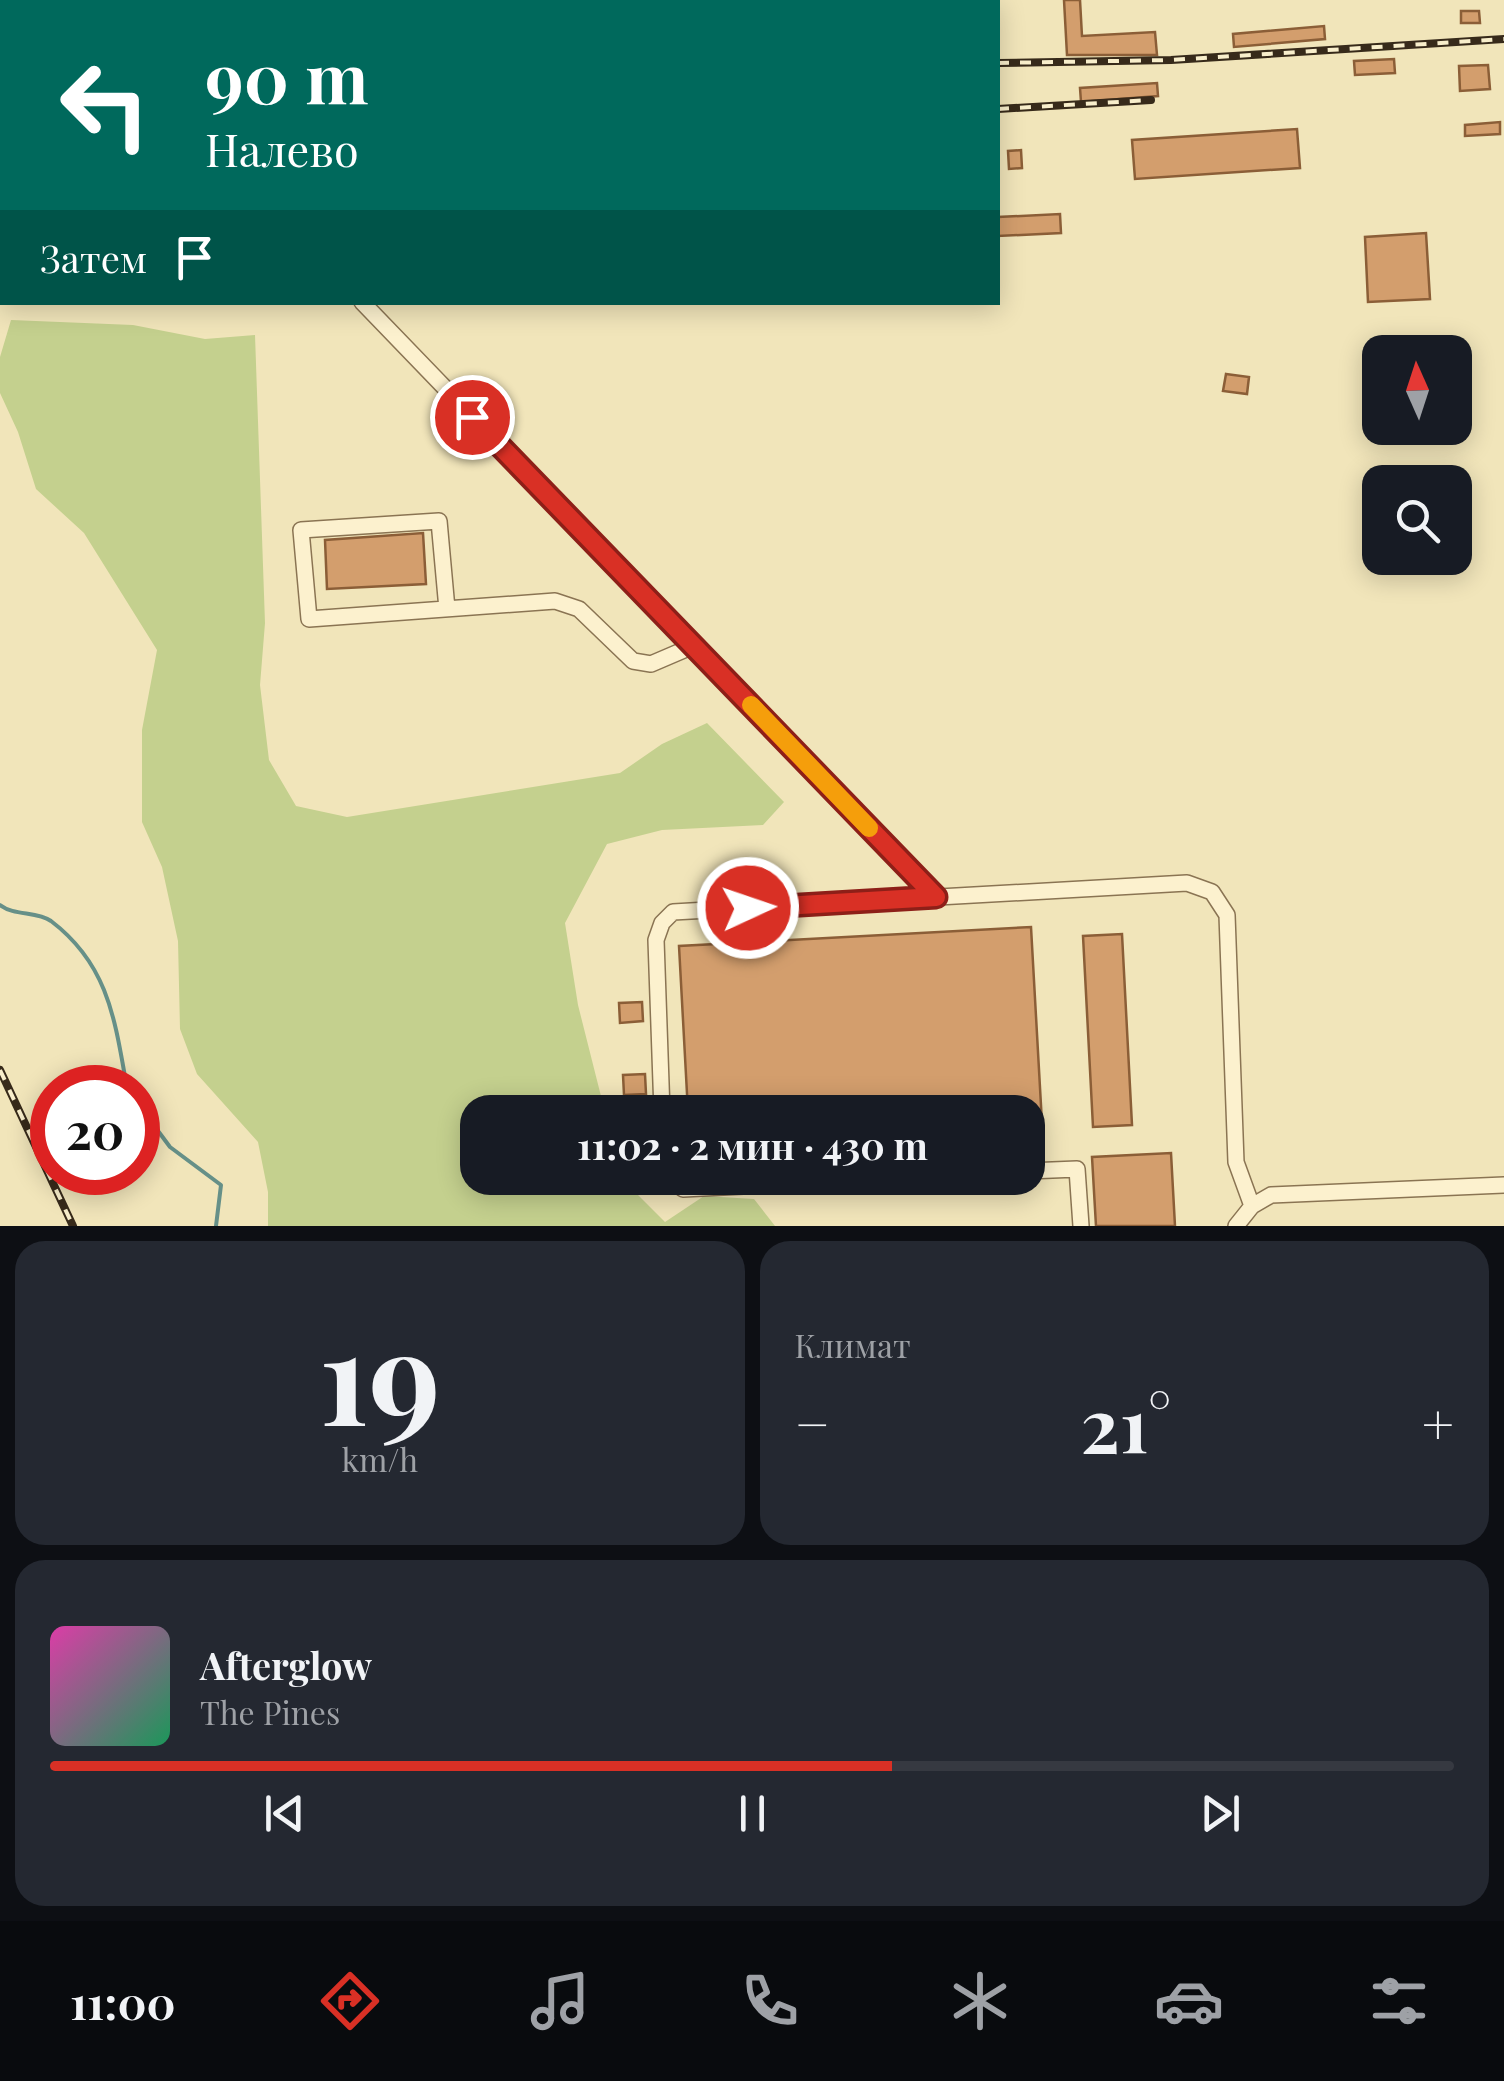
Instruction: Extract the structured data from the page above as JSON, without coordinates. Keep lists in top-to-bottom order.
{
  "north": "top",
  "page": {
    "turn": ["90 m", "Налево"],
    "then": "Затем",
    "limit": "20",
    "trip": "11:02 · 2 мин · 430 m",
    "tile": [
      ["19", "km/h"],
      "Климат"
    ],
    "heat": ["−", "21°", "+"],
    "song": ["Afterglow", "The Pines"],
    "tabs": "11:00"
  }
}
